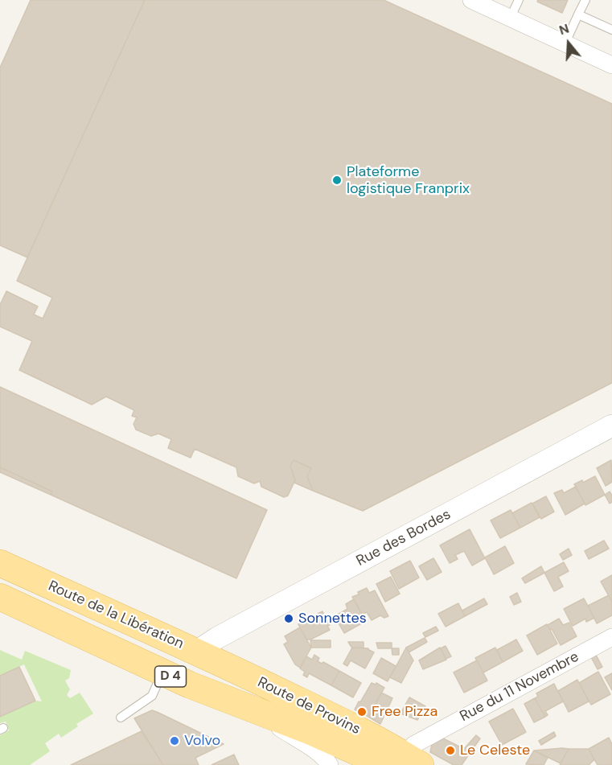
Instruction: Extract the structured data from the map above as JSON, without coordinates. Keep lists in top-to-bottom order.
{
  "streets": {
    "main road": ["Route de la Libération", "D 4", "Route de Provins"],
    "street": ["Rue des Bordes", "Rue du 11 Novembre"]
  },
  "crossings": [
    ["Rue des Bordes", "Route de la Libération"],
    ["Rue des Bordes", "Route de Provins"],
    ["Route de la Libération", "Route de Provins"],
    ["D 4", "Route de Provins"],
    ["Rue du 11 Novembre", "Route de Provins"]
  ],
  "places": [
    "Plateforme logistique Franprix",
    "Sonnettes",
    "Free Pizza",
    "Volvo",
    "Le Celeste"
  ],
  "north": "top"
}
